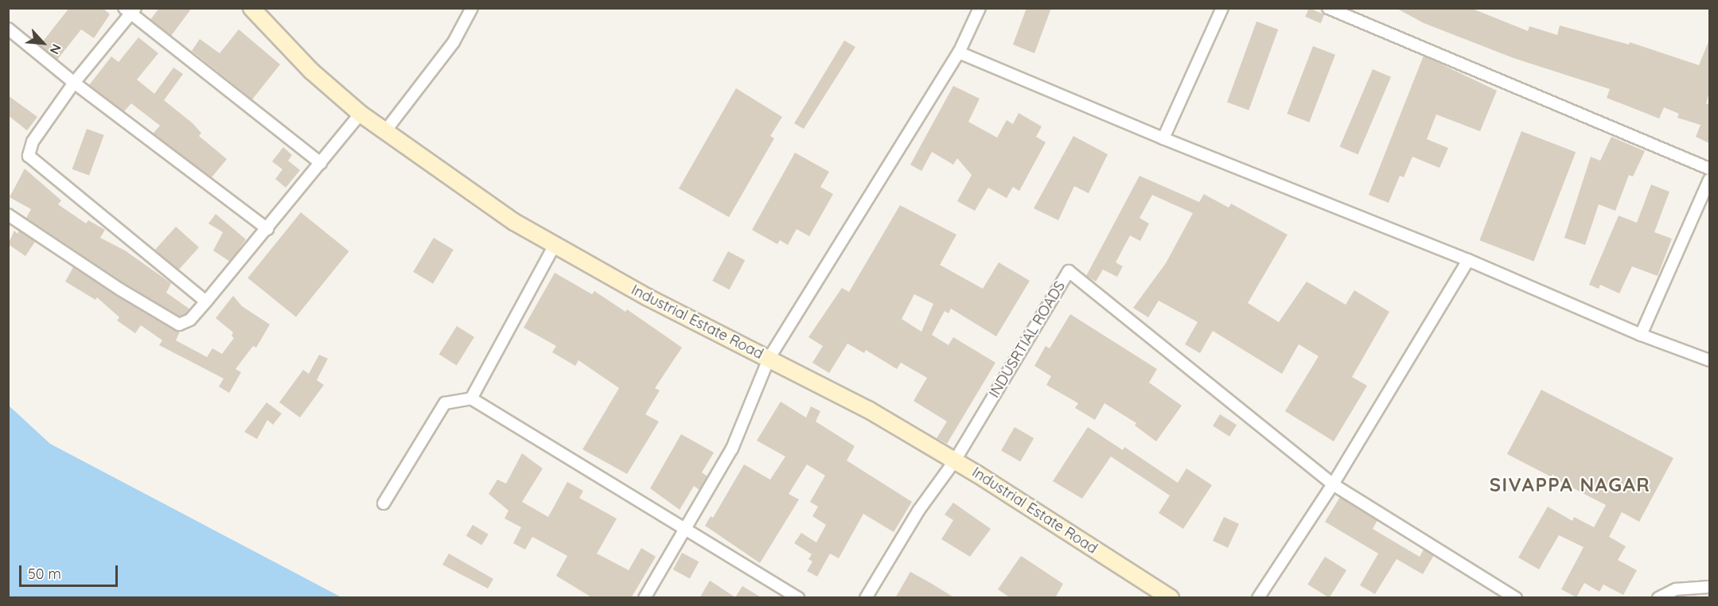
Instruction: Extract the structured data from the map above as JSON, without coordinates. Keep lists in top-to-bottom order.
{
  "streets": {
    "main road": ["Industrial Estate Road"],
    "street": ["INDUSRTIAL ROADS"]
  },
  "crossings": [
    ["Industrial Estate Road", "INDUSRTIAL ROADS"]
  ],
  "districts": ["SIVAPPA NAGAR"],
  "scale_bar": "50 m",
  "north": "bottom right"
}
